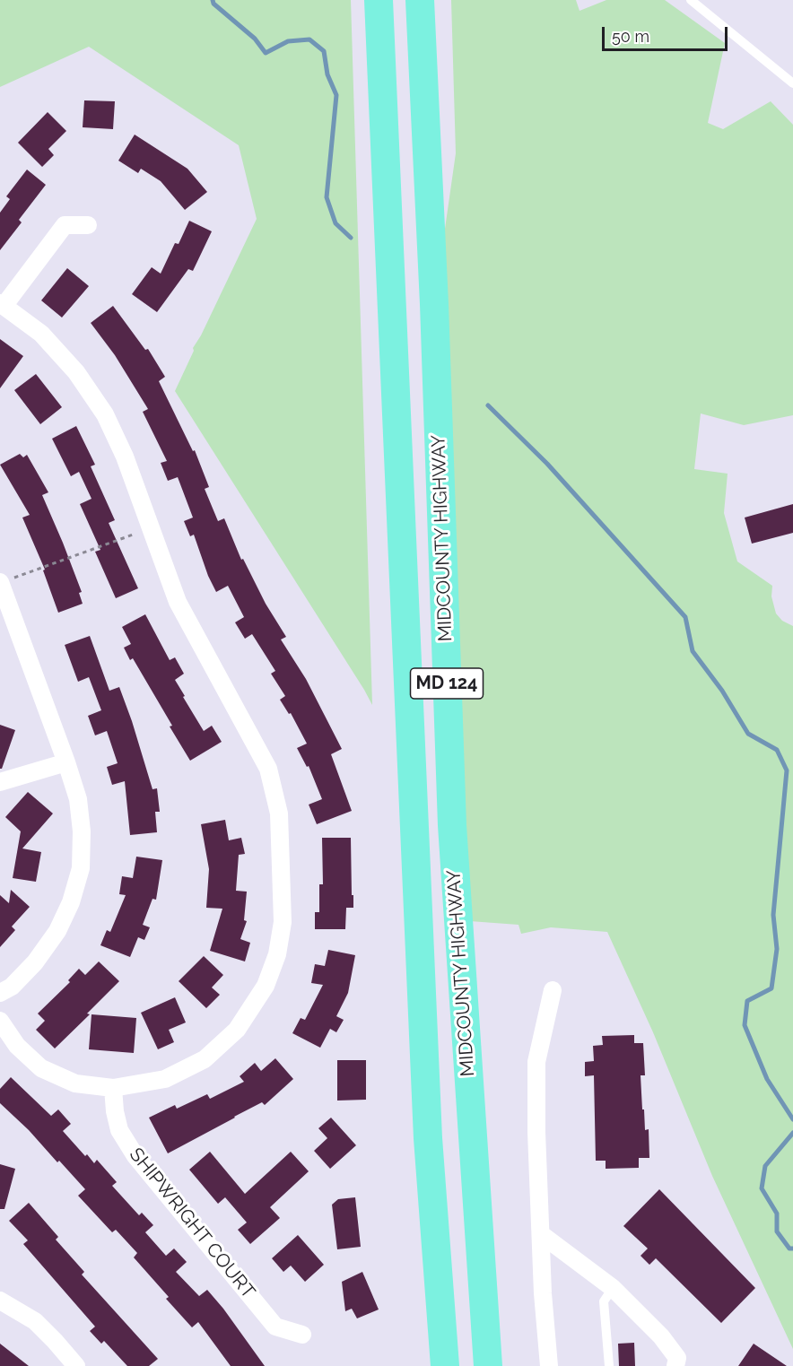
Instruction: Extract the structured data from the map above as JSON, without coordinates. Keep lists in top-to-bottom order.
{
  "streets": {
    "main road": ["MIDCOUNTY HIGHWAY", "MD 124"],
    "street": ["SHIPWRIGHT COURT"]
  },
  "scale_bar": "50 m"
}
